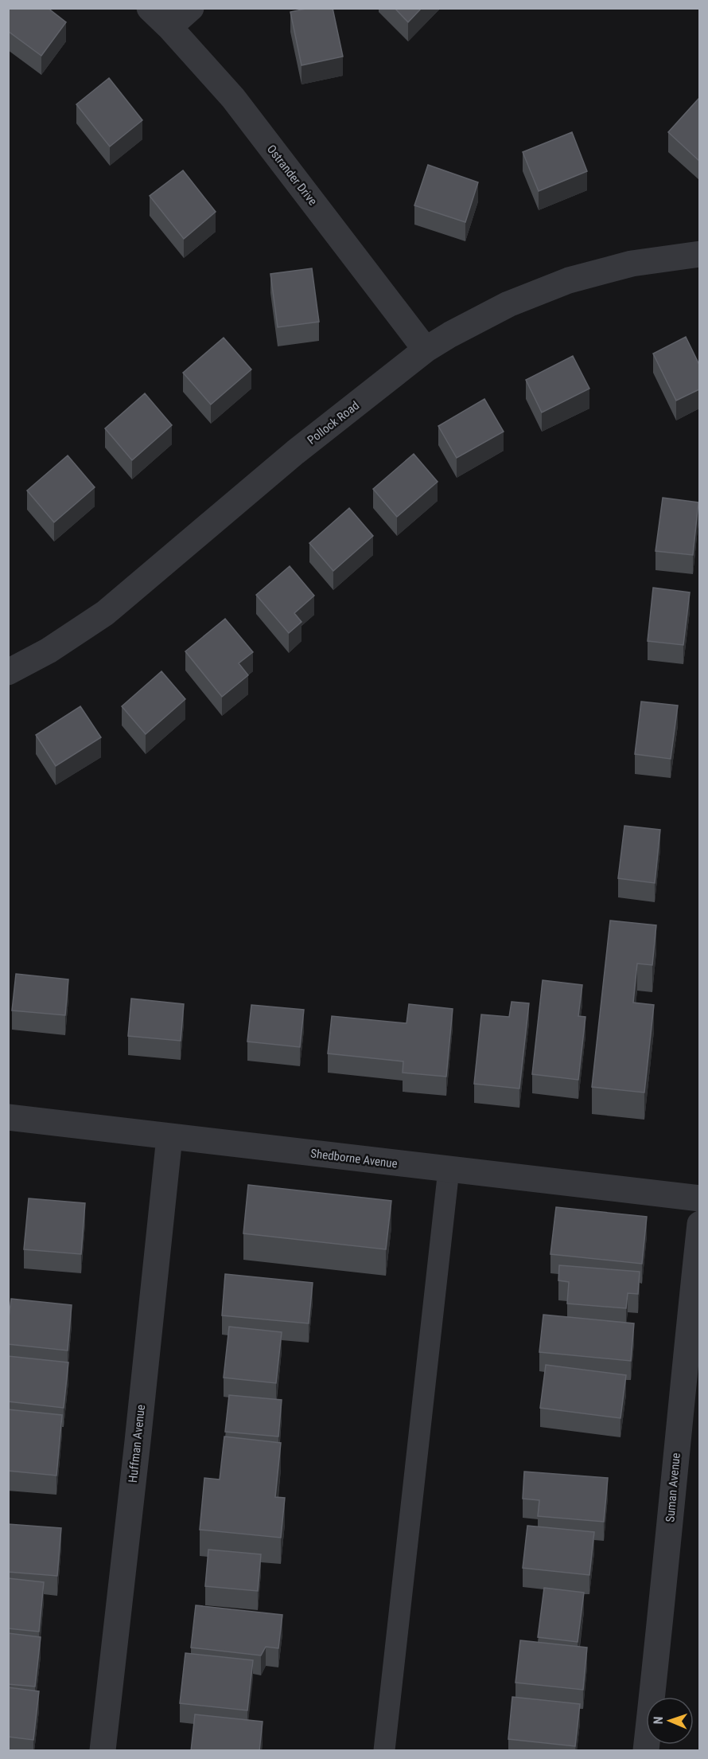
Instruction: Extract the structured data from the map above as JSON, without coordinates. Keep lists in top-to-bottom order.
{
  "streets": {
    "street": [
      "Ostrander Drive",
      "Pollock Road",
      "Shedborne Avenue",
      "Huffman Avenue",
      "Suman Avenue"
    ]
  },
  "crossings": [
    ["Ostrander Drive", "Pollock Road"],
    ["Shedborne Avenue", "Huffman Avenue"]
  ],
  "north": "left"
}
